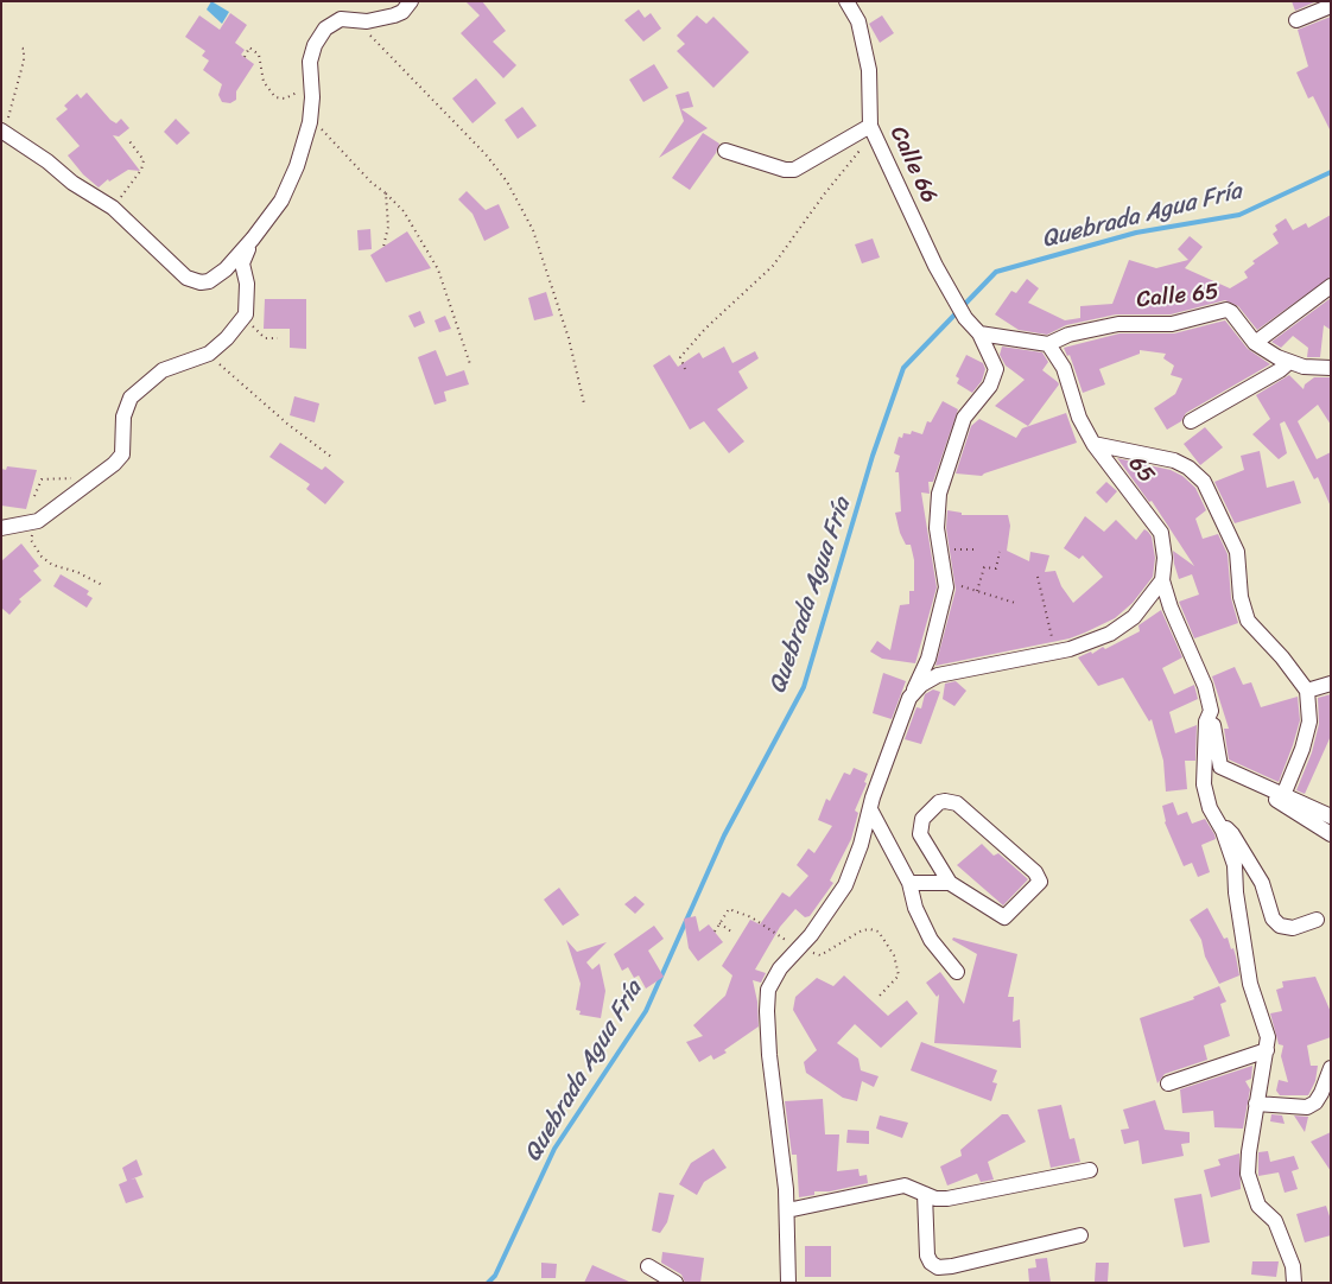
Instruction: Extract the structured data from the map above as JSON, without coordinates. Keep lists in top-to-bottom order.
{
  "streets": {
    "street": ["Calle 66", "Calle 65", "65"]
  },
  "crossings": [
    ["Calle 65", "65"]
  ],
  "water": ["Quebrada Agua Fría"]
}
